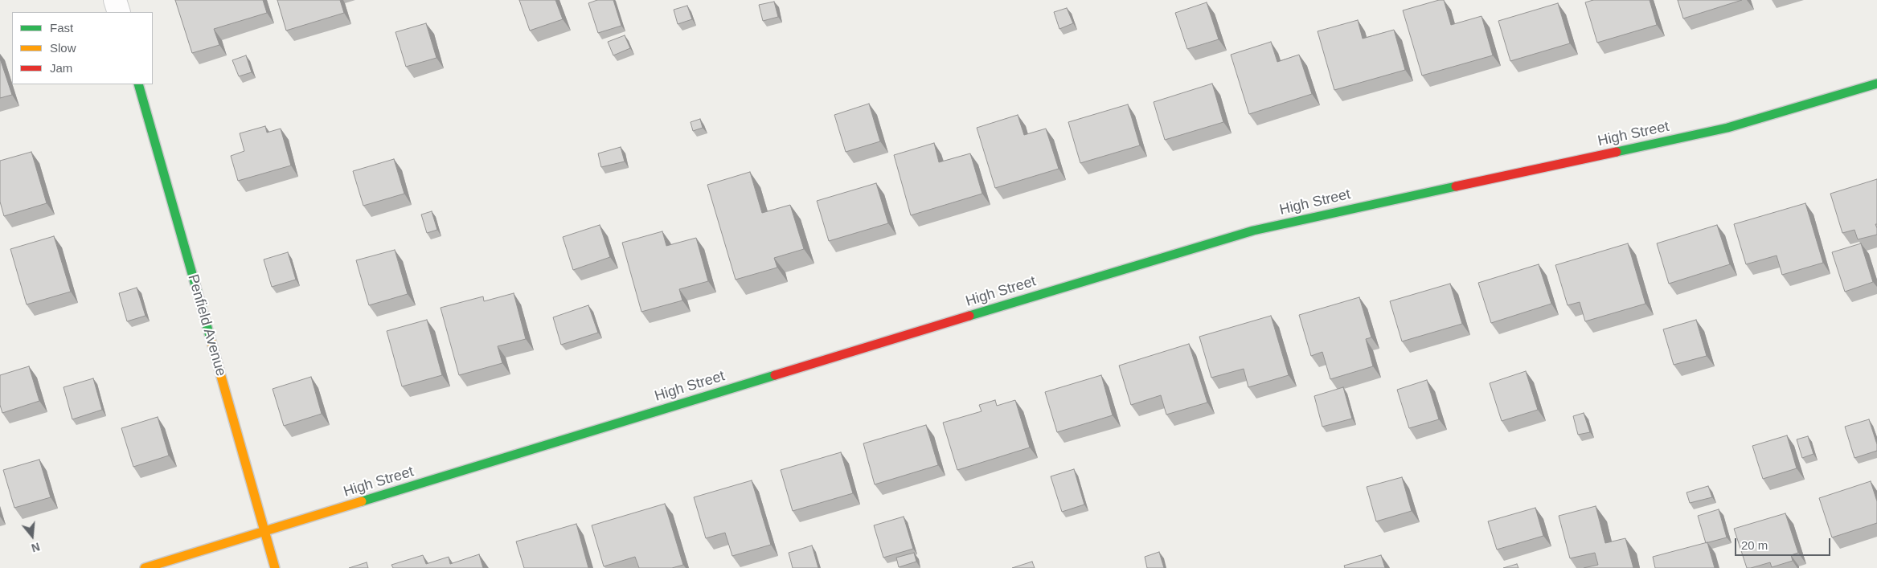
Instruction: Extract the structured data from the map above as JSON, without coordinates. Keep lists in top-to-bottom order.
{
  "streets": {
    "street": ["High Street", "Penfield Avenue"]
  },
  "crossings": [
    ["High Street", "Penfield Avenue"]
  ],
  "legend": ["Fast", "Slow", "Jam"],
  "scale_bar": "20 m",
  "north": "bottom"
}
